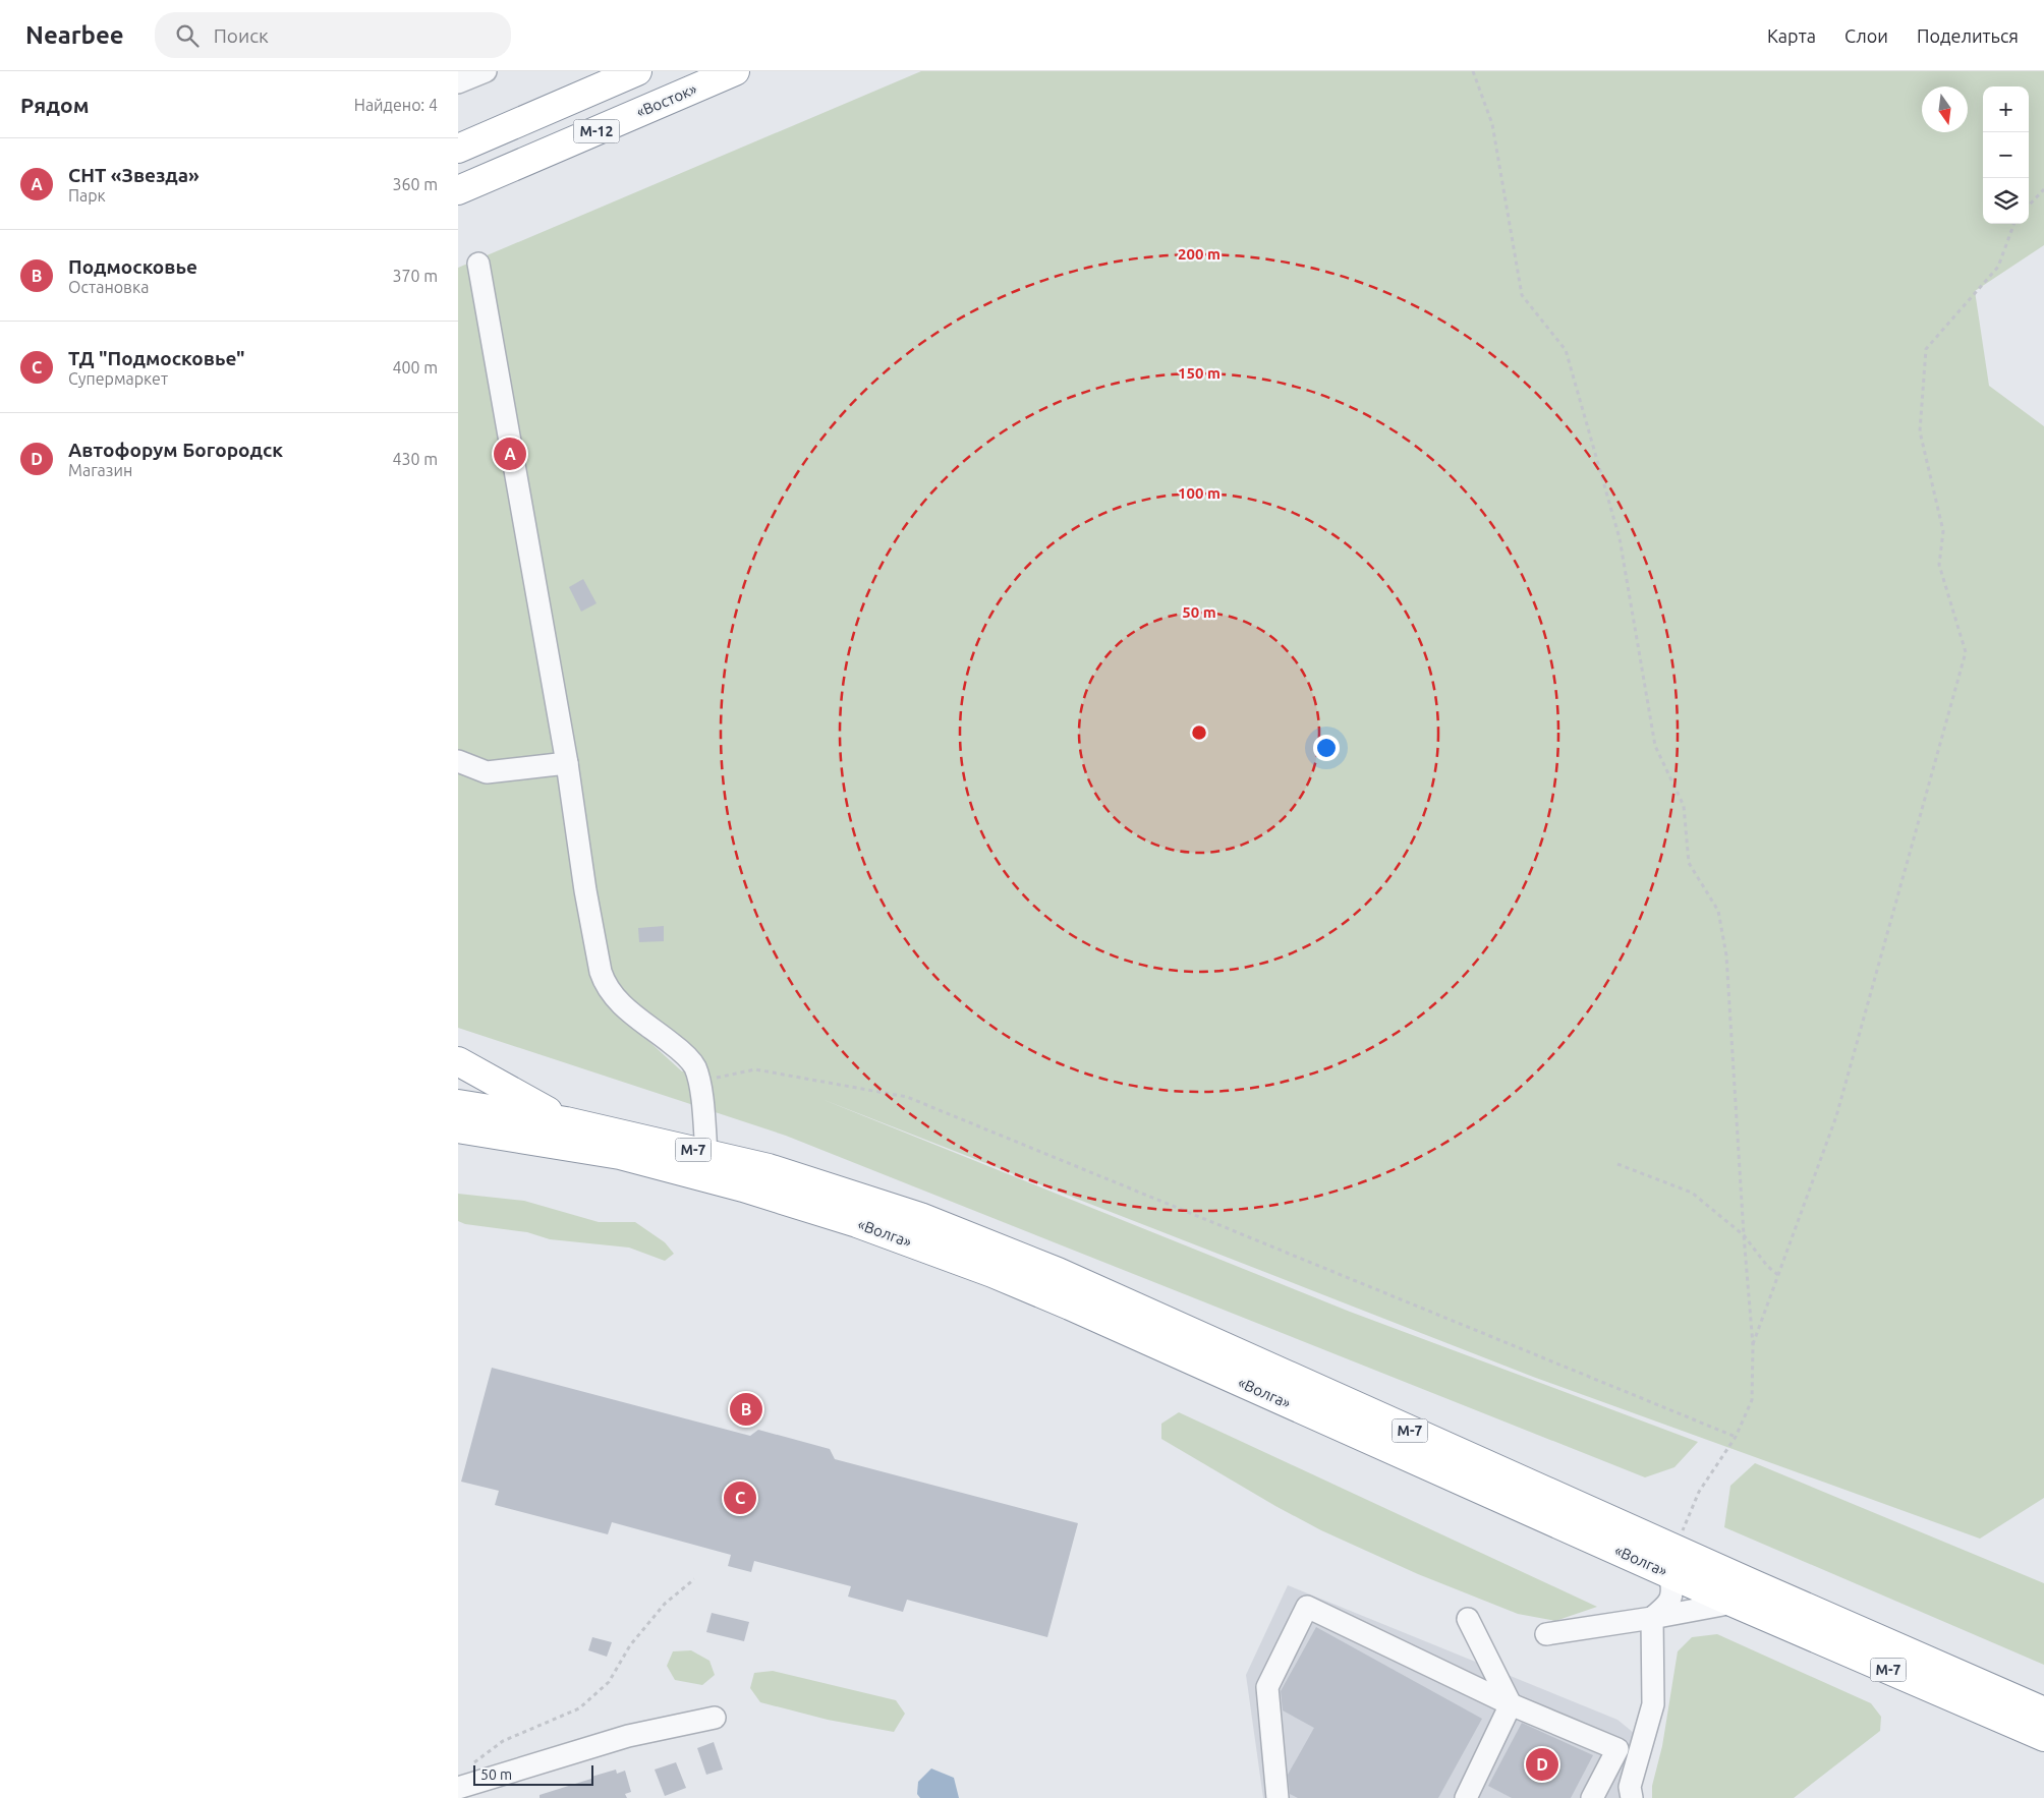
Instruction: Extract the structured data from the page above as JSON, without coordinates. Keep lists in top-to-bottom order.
{
  "streets": {
    "highway": [
      "«Восток»",
      "М-12",
      "М-7",
      "«Волга»"
    ]
  },
  "crossings": [
    ["М-7", "«Волга»"]
  ],
  "scale_bar": "50 m",
  "north": "bottom",
  "page": {
    "header": "Nearbee",
    "search": "Поиск",
    "nav": ["Карта", "Слои", "Поделиться"],
    "heading": ["Рядом", "Найдено: 4"],
    "map_buttons": ["+", "−"],
    "list": [
      {
        "mark": "A",
        "name": "СНТ «Звезда»",
        "note": "Парк",
        "value": "360 m"
      },
      {
        "mark": "B",
        "name": "Подмосковье",
        "note": "Остановка",
        "value": "370 m"
      },
      {
        "mark": "C",
        "name": "ТД \"Подмосковье\"",
        "note": "Супермаркет",
        "value": "400 m"
      },
      {
        "mark": "D",
        "name": "Автофорум Богородск",
        "note": "Магазин",
        "value": "430 m"
      }
    ],
    "pins": [
      "A",
      "B",
      "C",
      "D"
    ],
    "scale": "50 m"
  },
  "rings": [
    "200 m",
    "150 m",
    "100 m",
    "50 m"
  ]
}
